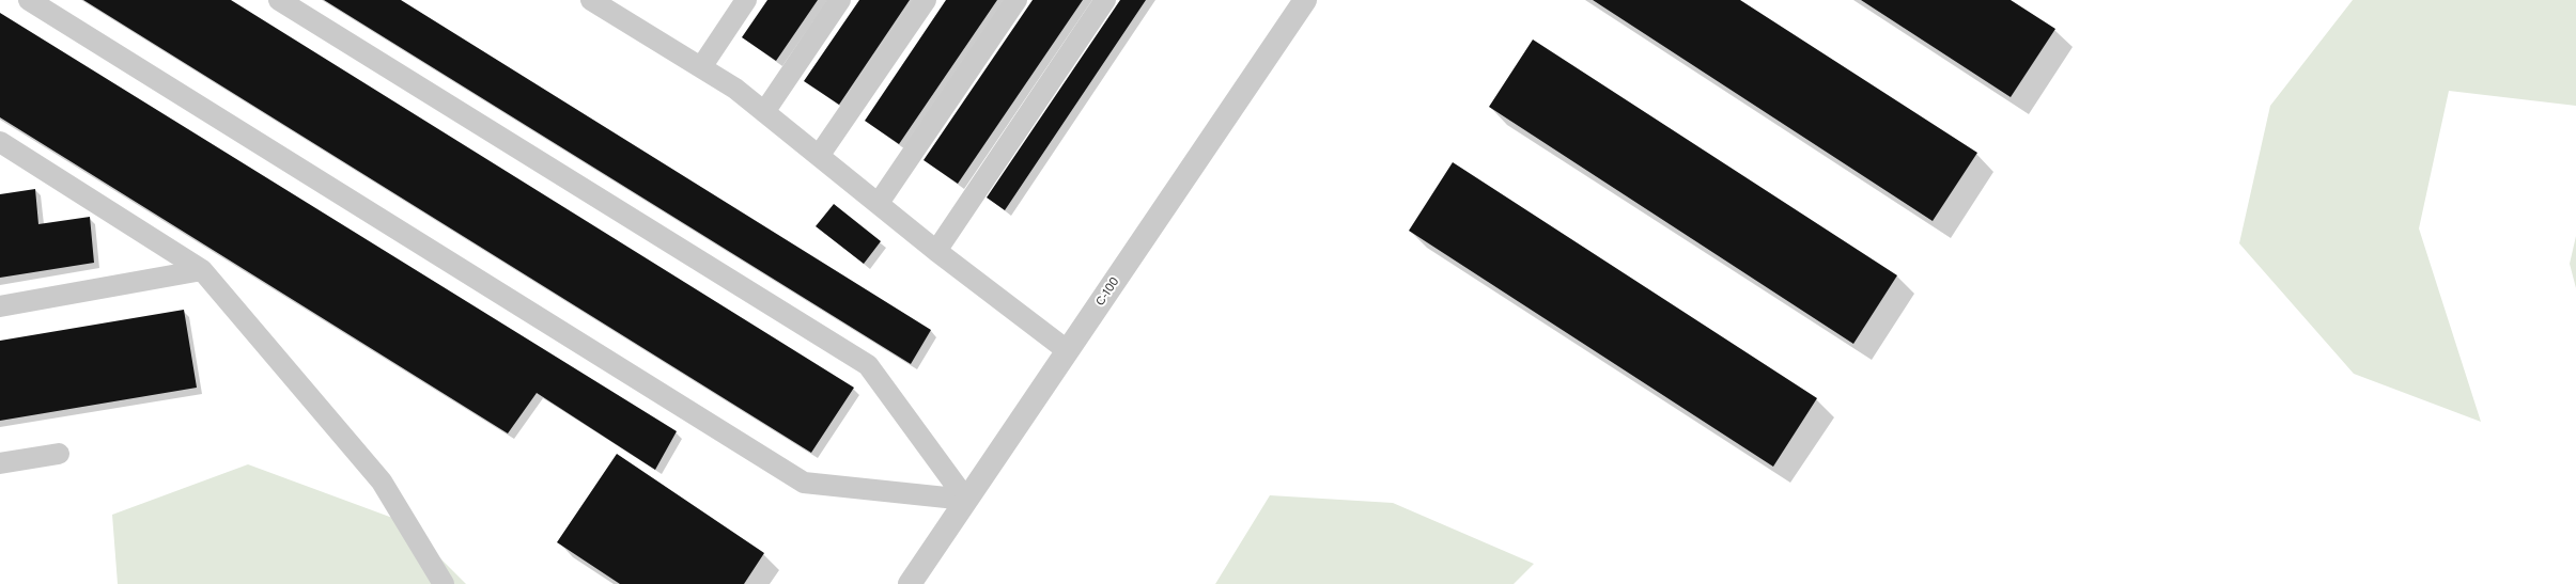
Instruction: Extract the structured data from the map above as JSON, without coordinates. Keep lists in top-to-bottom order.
{
  "streets": {
    "street": ["С-100"]
  }
}
